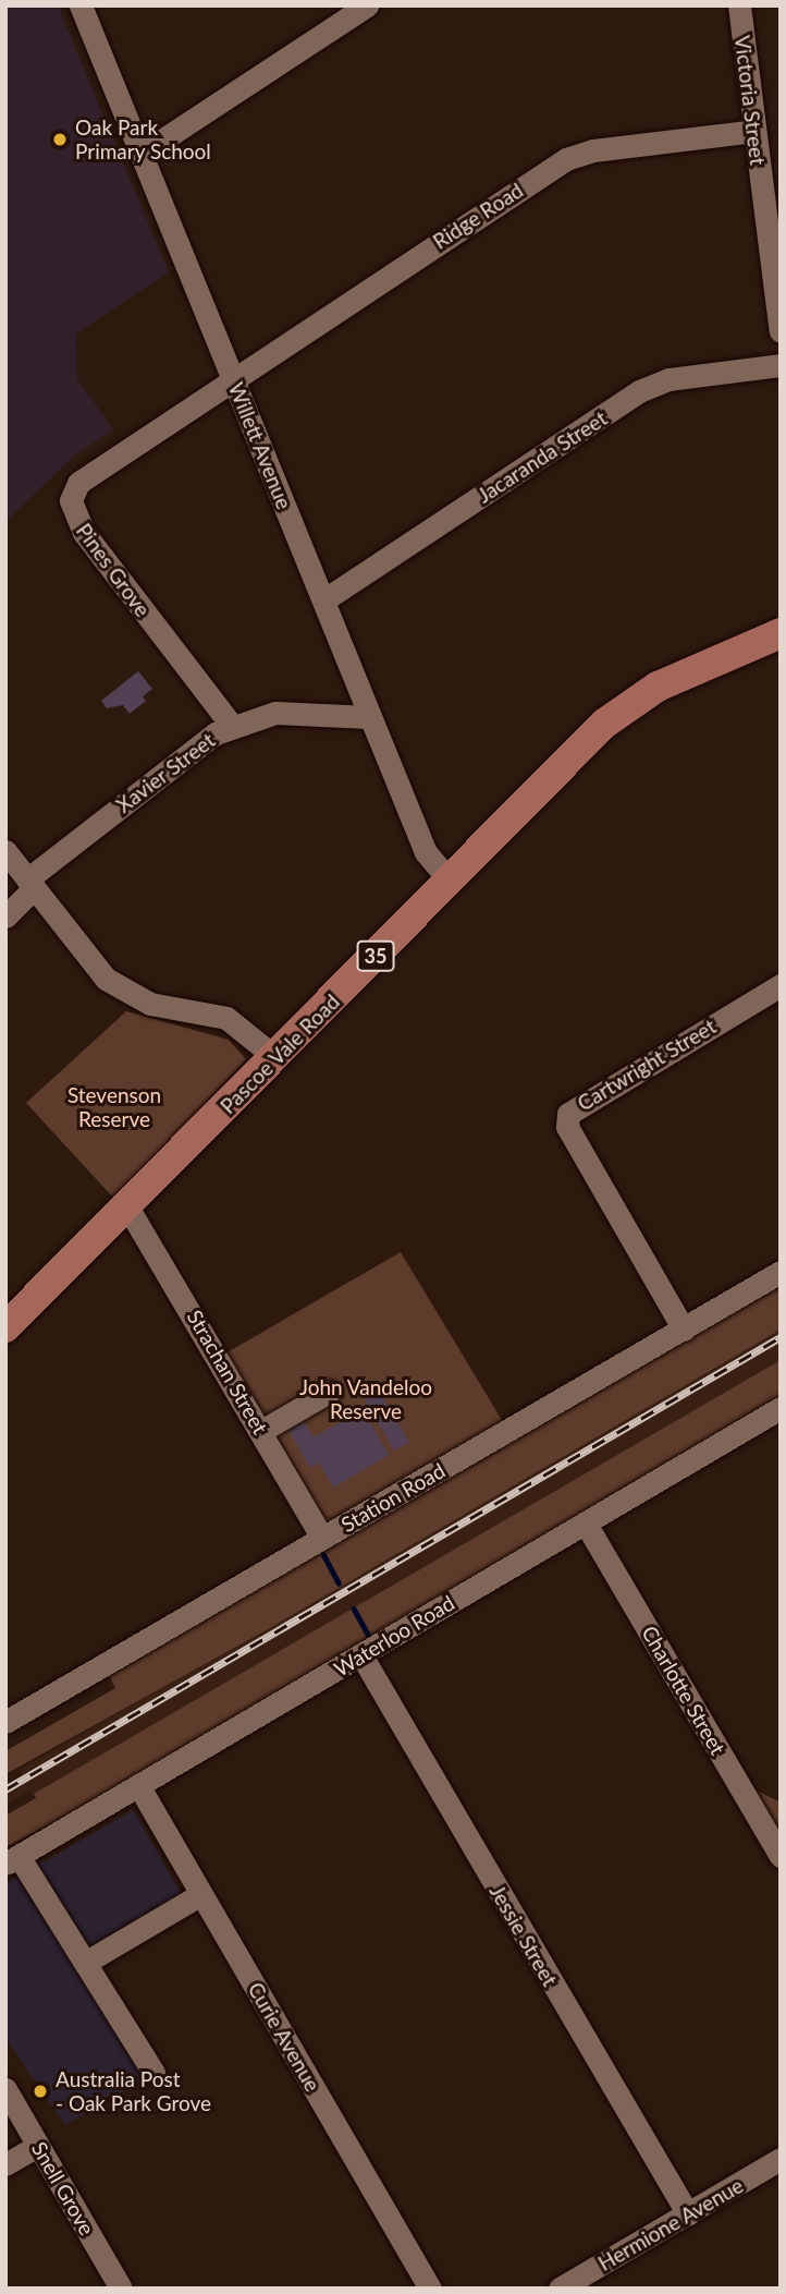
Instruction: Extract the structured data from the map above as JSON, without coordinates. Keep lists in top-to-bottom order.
{
  "streets": {
    "main road": ["35", "Pascoe Vale Road"],
    "street": [
      "Victoria Street",
      "Ridge Road",
      "Willett Avenue",
      "Jacaranda Street",
      "Pines Grove",
      "Xavier Street",
      "Cartwright Street",
      "Strachan Street",
      "Station Road",
      "Waterloo Road",
      "Charlotte Street",
      "Jessie Street",
      "Curie Avenue",
      "Snell Grove",
      "Hermione Avenue"
    ]
  },
  "crossings": [
    ["Victoria Street", "Ridge Road"],
    ["Ridge Road", "Willett Avenue"],
    ["Ridge Road", "Pines Grove"],
    ["Willett Avenue", "Jacaranda Street"],
    ["Willett Avenue", "Pines Grove"],
    ["Willett Avenue", "Xavier Street"],
    ["Willett Avenue", "Pascoe Vale Road"],
    ["Pines Grove", "Xavier Street"],
    ["Pascoe Vale Road", "Strachan Street"],
    ["Cartwright Street", "Station Road"],
    ["Strachan Street", "Station Road"],
    ["Waterloo Road", "Charlotte Street"],
    ["Waterloo Road", "Jessie Street"],
    ["Waterloo Road", "Curie Avenue"],
    ["Jessie Street", "Hermione Avenue"]
  ],
  "parks": ["Stevenson Reserve", "John Vandeloo Reserve"],
  "places": ["Oak Park Primary School", "Australia Post - Oak Park Grove"]
}
